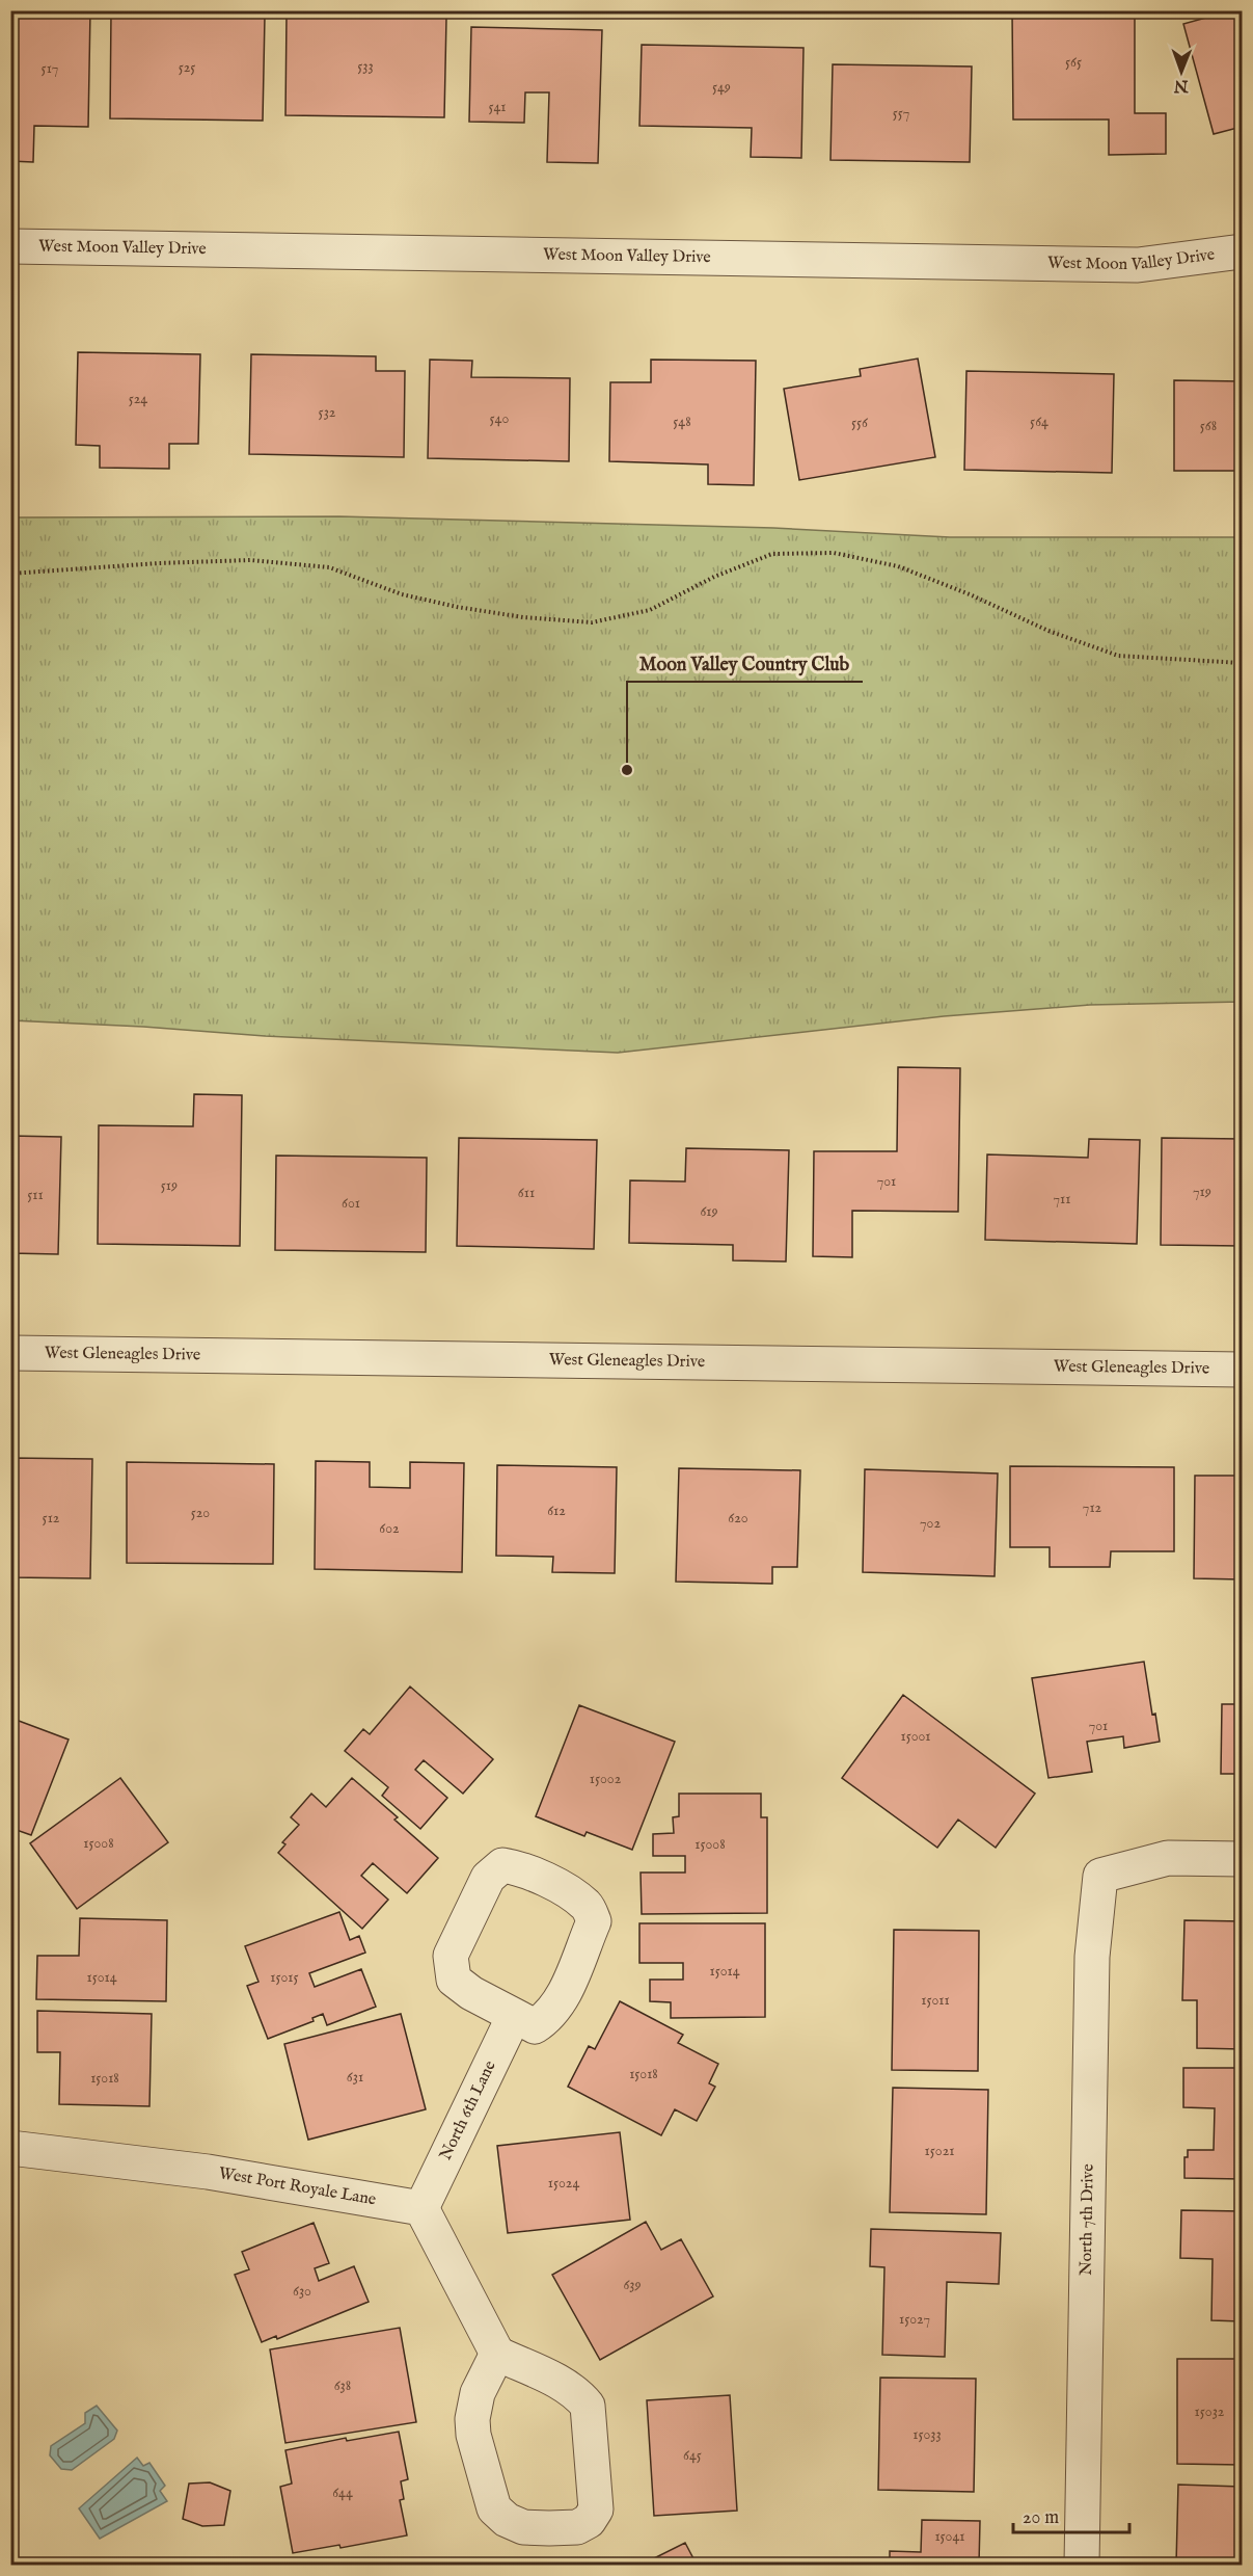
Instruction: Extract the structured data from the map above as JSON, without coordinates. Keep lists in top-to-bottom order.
{
  "streets": {
    "street": [
      "West Moon Valley Drive",
      "West Gleneagles Drive",
      "North 6th Lane",
      "West Port Royale Lane",
      "North 7th Drive"
    ]
  },
  "crossings": [
    ["North 6th Lane", "West Port Royale Lane"]
  ],
  "places": ["Moon Valley Country Club"],
  "house_numbers": [
    "565",
    "533",
    "525",
    "517",
    "549",
    "541",
    "557",
    "524",
    "532",
    "540",
    "548",
    "564",
    "556",
    "568",
    "701",
    "519",
    "719",
    "611",
    "511",
    "711",
    "601",
    "619",
    "712",
    "612",
    "520",
    "512",
    "620",
    "702",
    "602",
    "701",
    "15001",
    "15002",
    "15008",
    "15008",
    "15014",
    "15014",
    "15015",
    "15011",
    "15018",
    "631",
    "15018",
    "15021",
    "15024",
    "639",
    "630",
    "15027",
    "638",
    "15032",
    "15033",
    "645",
    "644",
    "15041"
  ],
  "scale_bar": "20 m",
  "north": "bottom"
}
